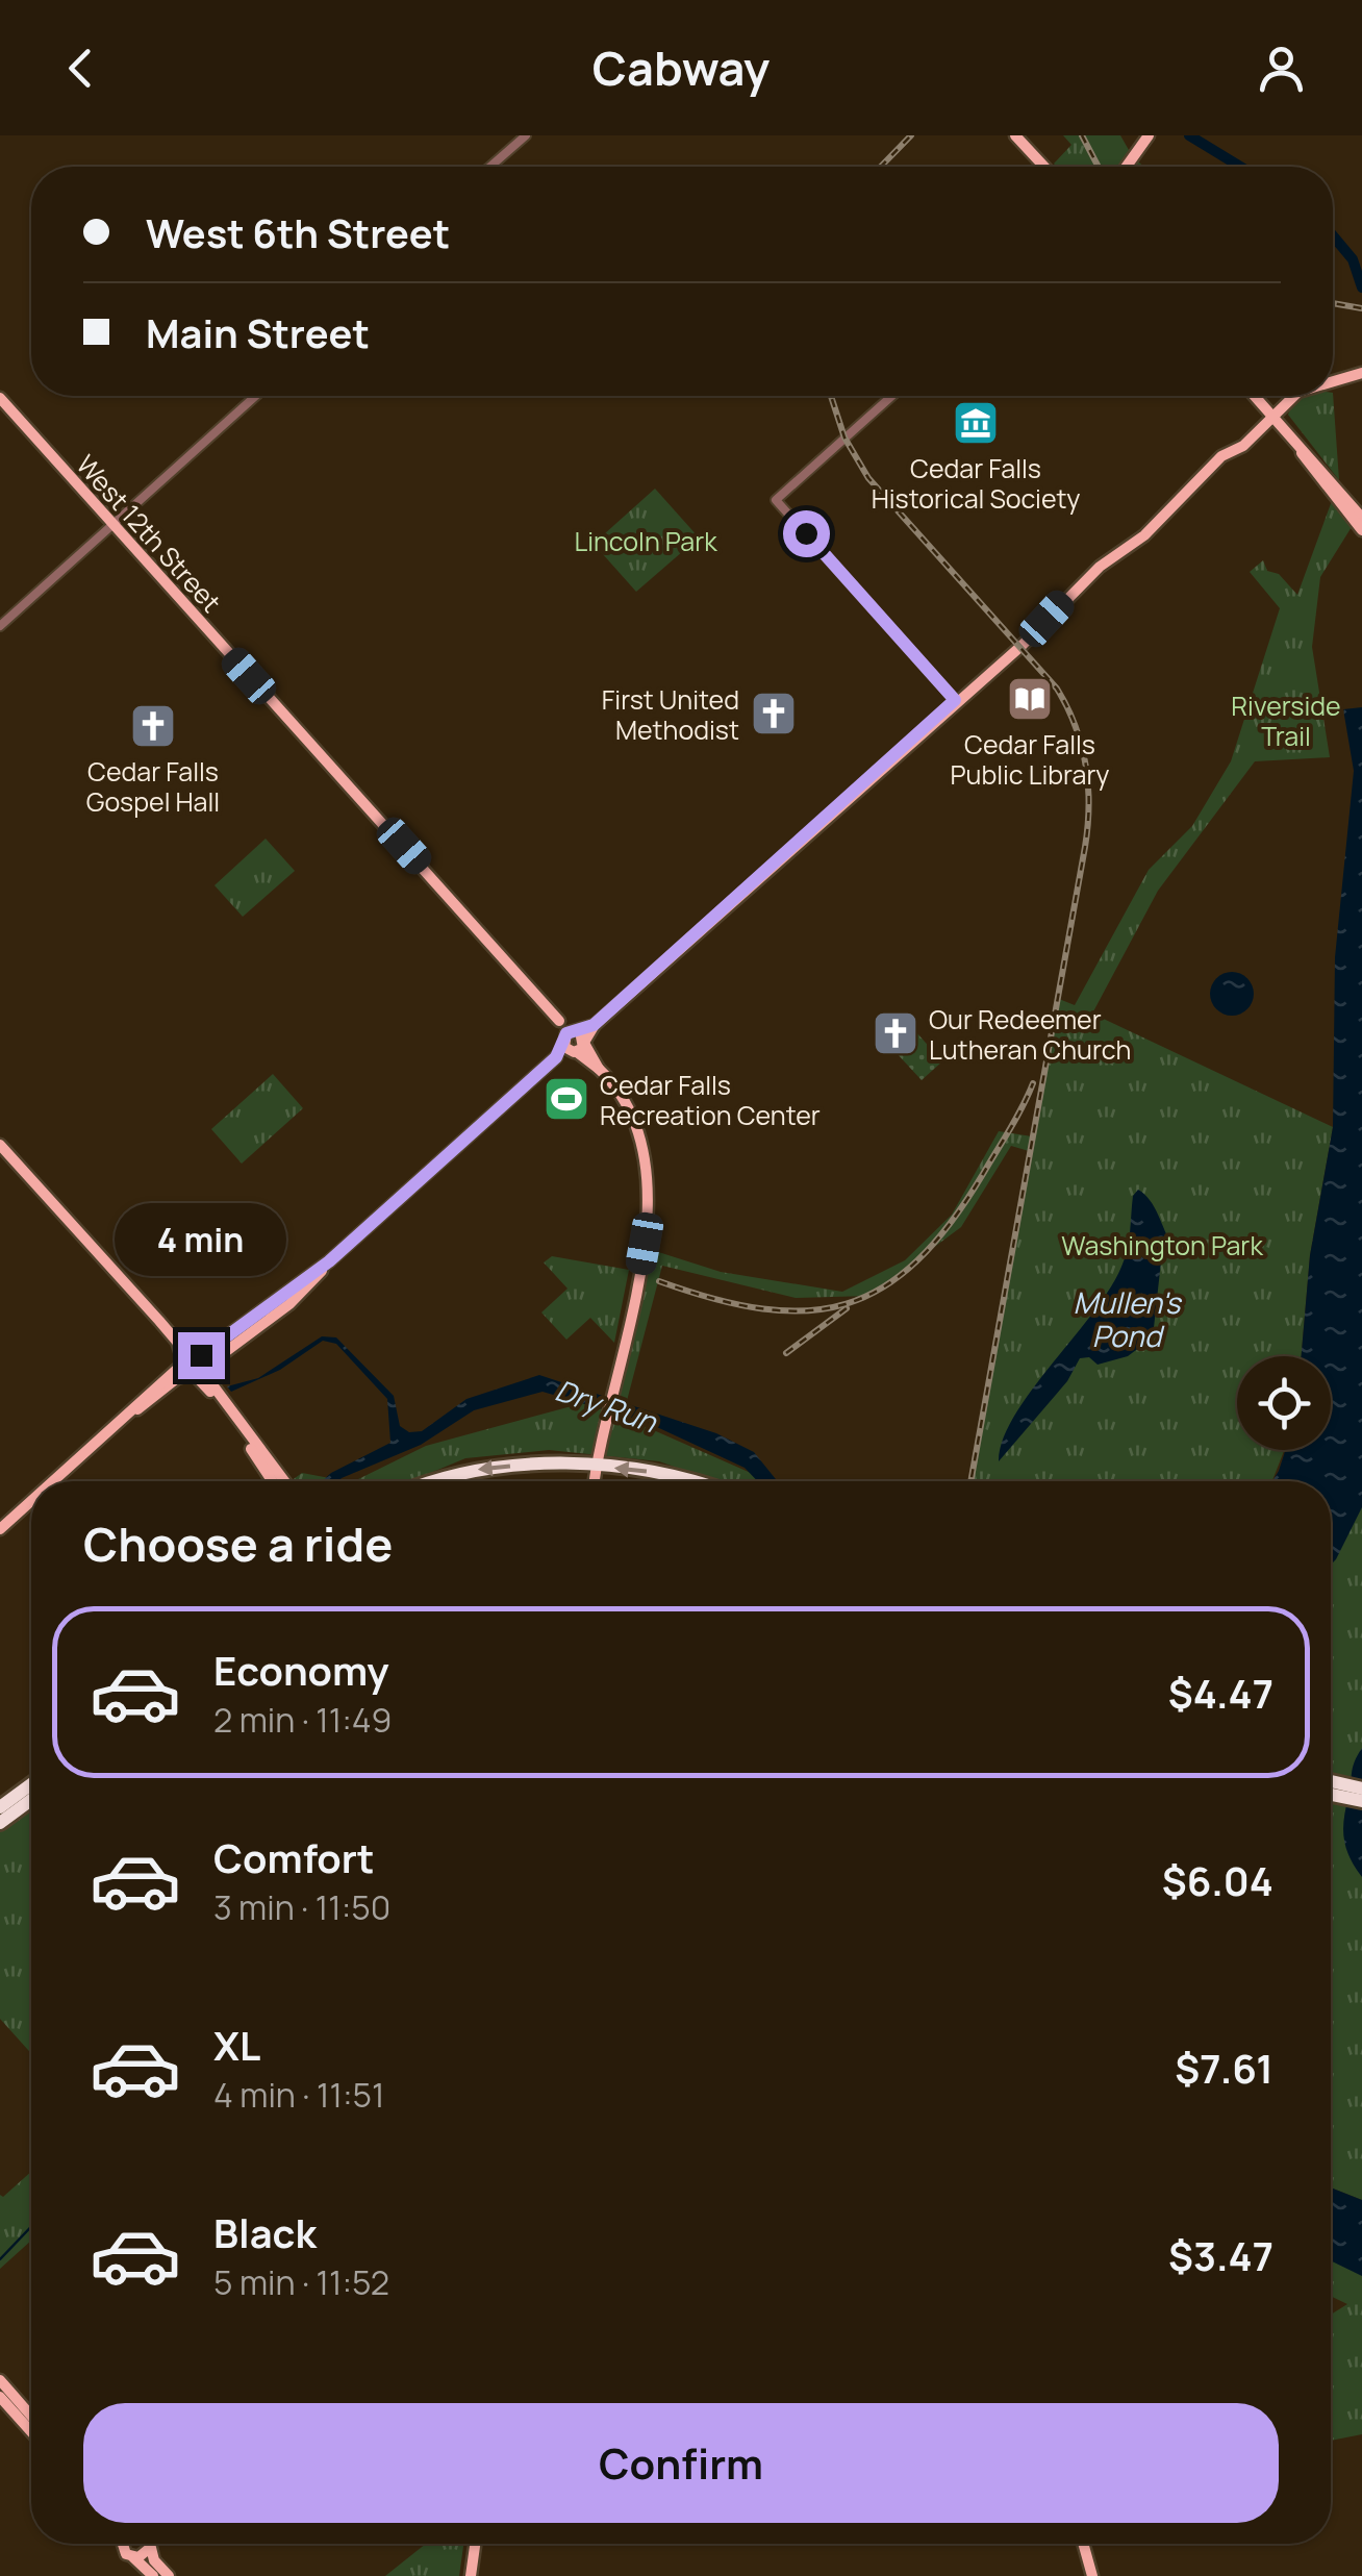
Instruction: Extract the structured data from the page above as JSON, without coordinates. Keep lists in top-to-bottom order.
{
  "streets": {
    "main road": ["West 12th Street"]
  },
  "water": ["Mullen's Pond", "Dry Run"],
  "parks": ["Lincoln Park", "Riverside Trail", "Washington Park"],
  "places": {
    "museum": ["Cedar Falls Historical Society"],
    "library": ["Cedar Falls Public Library"],
    "church": ["First United Methodist", "Cedar Falls Gospel Hall", "Our Redeemer Lutheran Church"],
    "sports": ["Cedar Falls Recreation Center"]
  },
  "page": {
    "header": "Cabway",
    "banner": ["West 6th Street", "Main Street"],
    "bubble": "4 min",
    "heading": "Choose a ride",
    "list": [
      {
        "name": "Economy",
        "note": "2 min · 11:49",
        "value": "$4.47"
      },
      {
        "name": "Comfort",
        "note": "3 min · 11:50",
        "value": "$6.04"
      },
      {
        "name": "XL",
        "note": "4 min · 11:51",
        "value": "$7.61"
      },
      {
        "name": "Black",
        "note": "5 min · 11:52",
        "value": "$3.47"
      }
    ],
    "buttons": "Confirm"
  }
}
